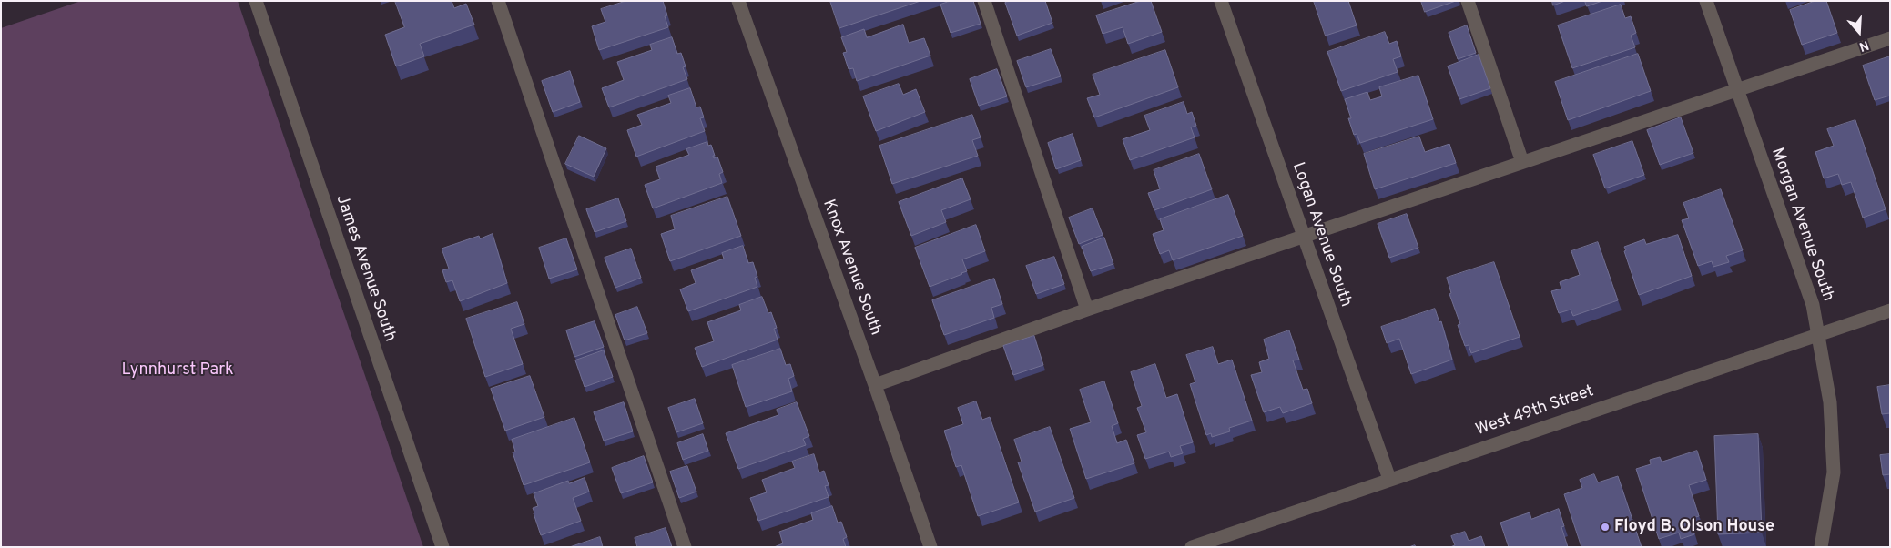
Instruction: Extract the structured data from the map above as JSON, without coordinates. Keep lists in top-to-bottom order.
{
  "streets": {
    "street": [
      "Morgan Avenue South",
      "Logan Avenue South",
      "Knox Avenue South",
      "James Avenue South",
      "West 49th Street"
    ]
  },
  "crossings": [
    ["Morgan Avenue South", "West 49th Street"],
    ["Logan Avenue South", "West 49th Street"]
  ],
  "parks": ["Lynnhurst Park"],
  "places": ["Floyd B. Olson House"],
  "north": "bottom"
}
